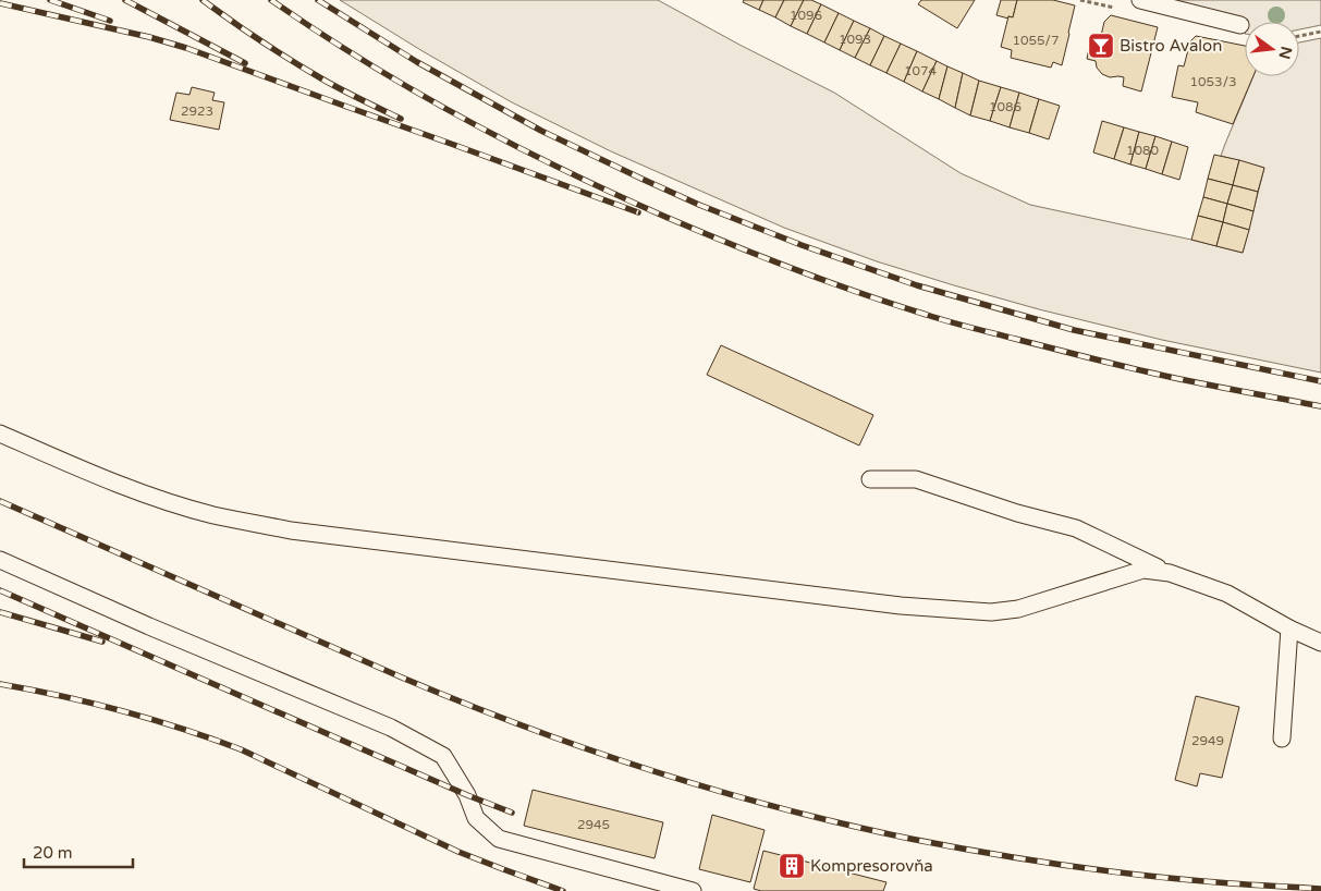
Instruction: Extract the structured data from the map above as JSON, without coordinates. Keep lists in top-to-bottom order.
{
  "places": {
    "bar": ["Bistro Avalon"],
    "building": ["Kompresorovňa"]
  },
  "house_numbers": [
    "1096",
    "1093",
    "1055/7",
    "1074",
    "1053/3",
    "1086",
    "2923",
    "1080",
    "2949",
    "2945"
  ],
  "scale_bar": "20 m",
  "north": "right"
}
